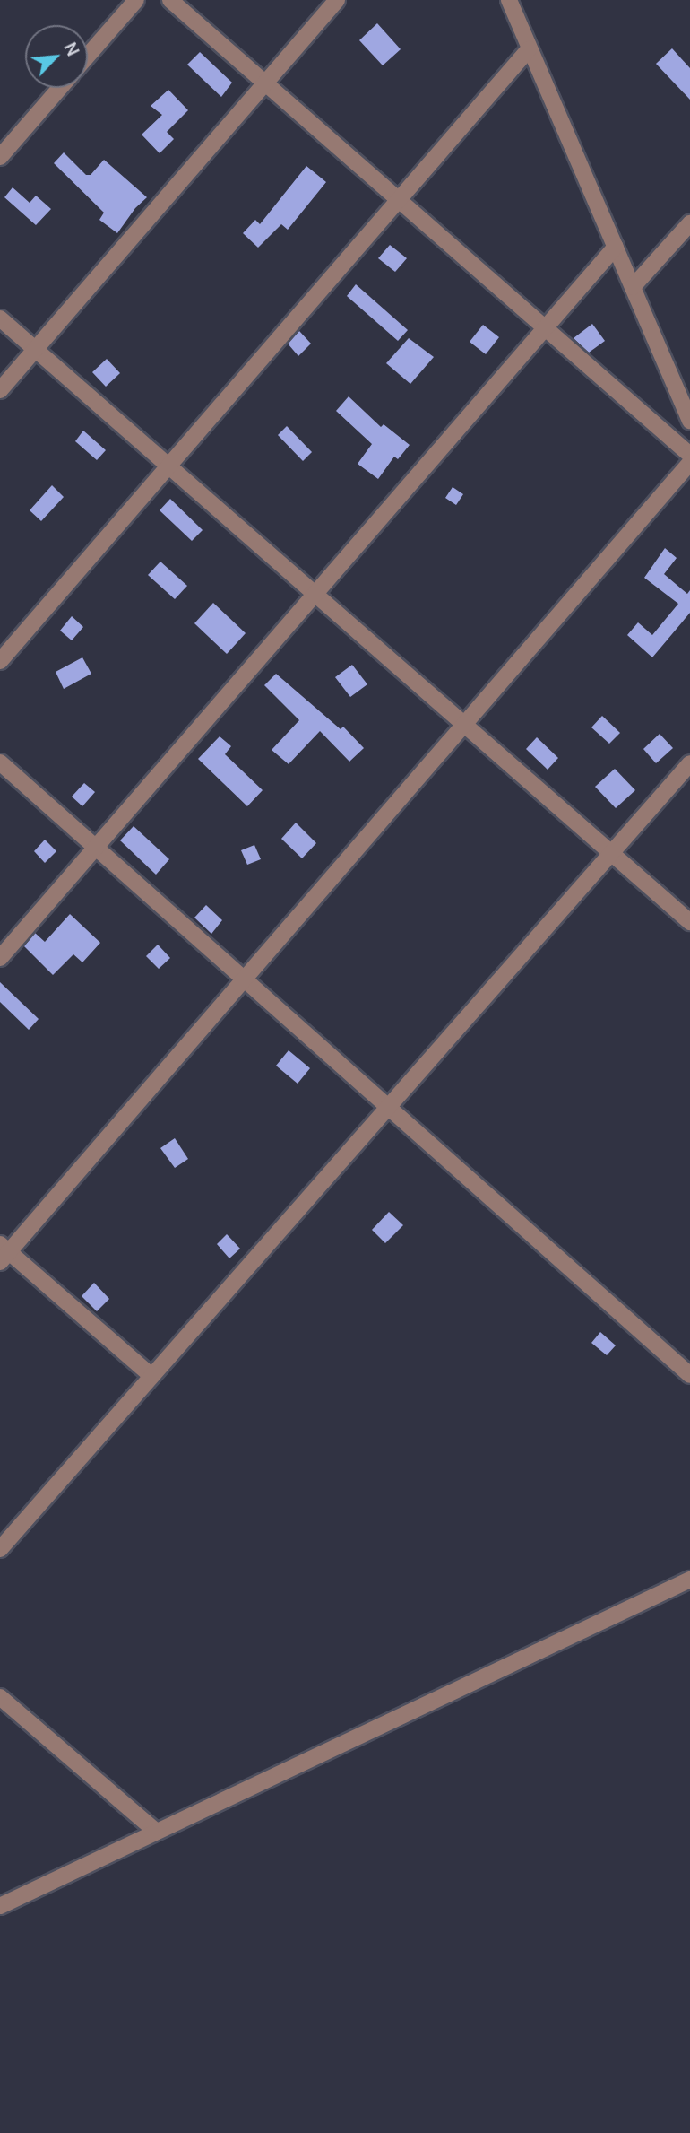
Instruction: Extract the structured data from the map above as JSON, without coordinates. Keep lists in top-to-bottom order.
{
  "north": "top right"
}
